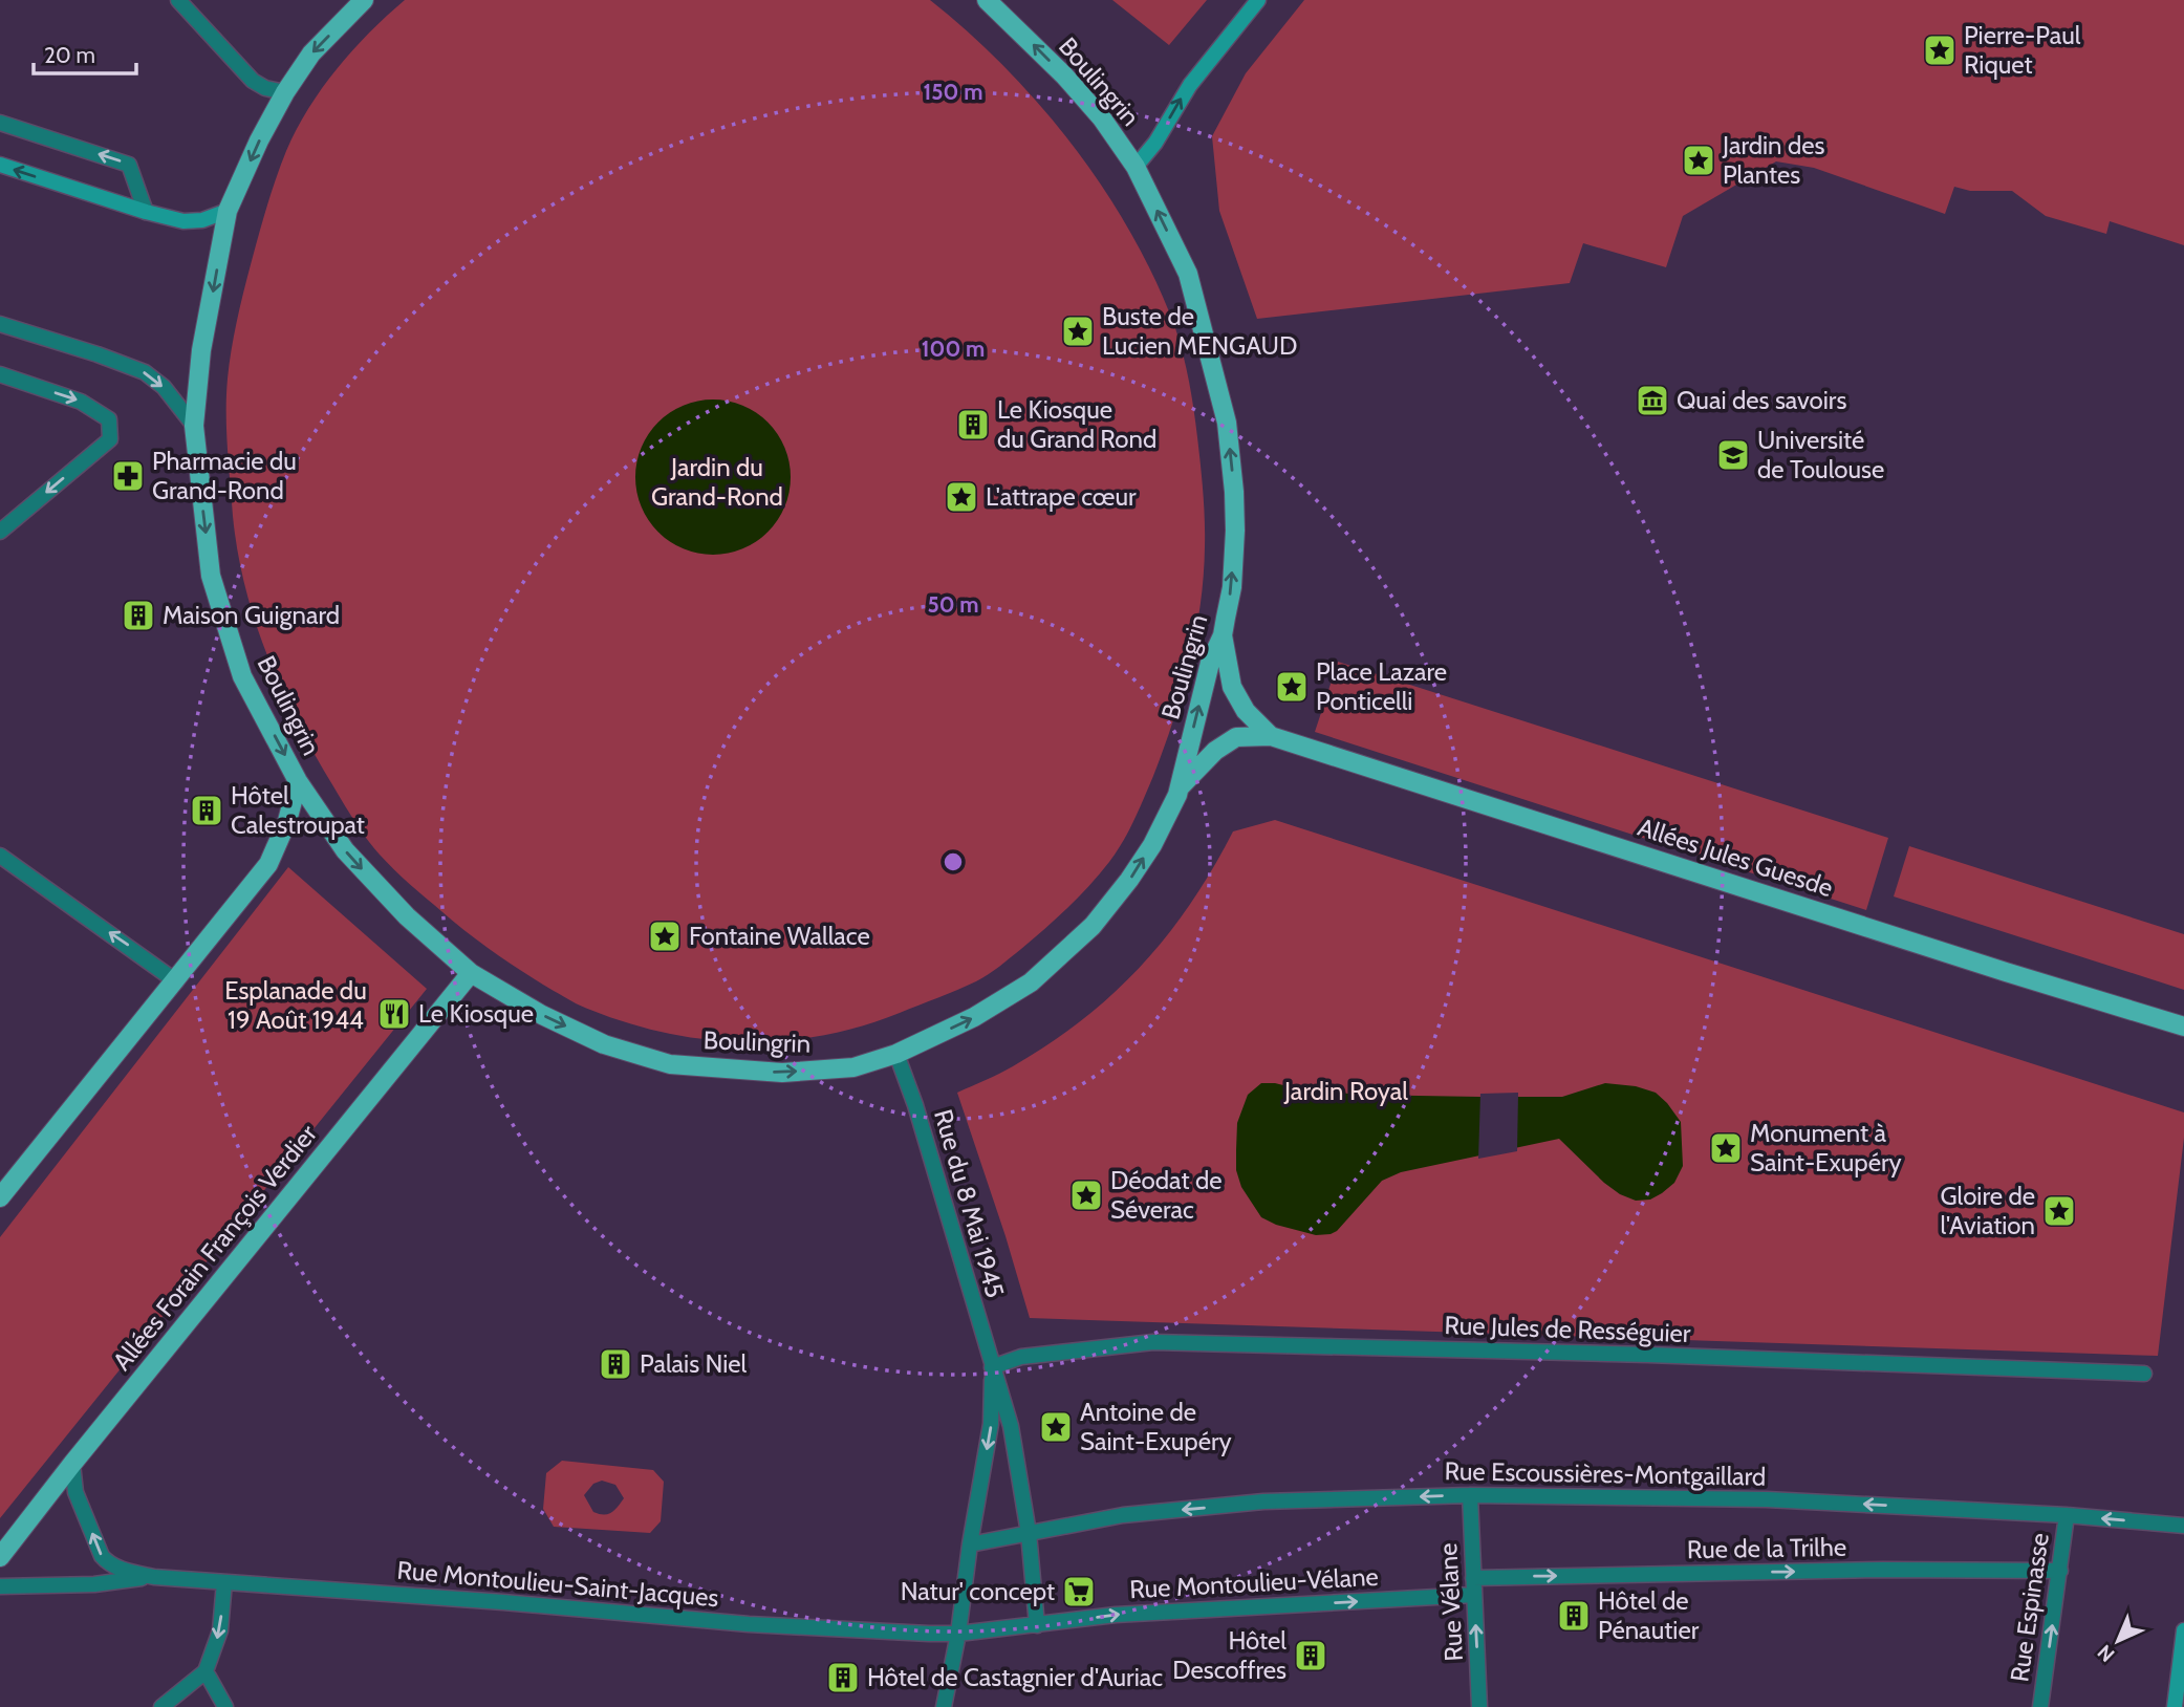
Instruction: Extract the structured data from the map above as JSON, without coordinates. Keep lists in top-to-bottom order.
{
  "streets": {
    "main road": ["Boulingrin", "Allées Jules Guesde", "Allées Forain François Verdier"],
    "street": [
      "Rue du 8 Mai 1945",
      "Rue Jules de Rességuier",
      "Rue Escoussières-Montgaillard",
      "Rue de la Trilhe",
      "Rue Montoulieu-Vélane",
      "Rue Montoulieu-Saint-Jacques",
      "Rue Vélane",
      "Rue Espinasse"
    ]
  },
  "crossings": [
    ["Boulingrin", "Allées Jules Guesde"],
    ["Boulingrin", "Rue du 8 Mai 1945"],
    ["Boulingrin", "Allées Forain François Verdier"],
    ["Rue du 8 Mai 1945", "Rue Jules de Rességuier"],
    ["Rue du 8 Mai 1945", "Rue Escoussières-Montgaillard"],
    ["Rue du 8 Mai 1945", "Rue Montoulieu-Vélane"],
    ["Rue du 8 Mai 1945", "Rue Montoulieu-Saint-Jacques"],
    ["Allées Forain François Verdier", "Rue Montoulieu-Saint-Jacques"],
    ["Rue Escoussières-Montgaillard", "Rue Vélane"],
    ["Rue Escoussières-Montgaillard", "Rue Espinasse"],
    ["Rue de la Trilhe", "Rue Vélane"],
    ["Rue de la Trilhe", "Rue Espinasse"],
    ["Rue Montoulieu-Vélane", "Rue Montoulieu-Saint-Jacques"],
    ["Rue Montoulieu-Vélane", "Rue Vélane"]
  ],
  "one_way": [
    "Rue Escoussières-Montgaillard",
    "Rue de la Trilhe",
    "Rue Montoulieu-Vélane",
    "Rue Vélane",
    "Rue Espinasse"
  ],
  "parks": ["Jardin du Grand-Rond", "Esplanade du 19 Août 1944", "Jardin Royal"],
  "places": {
    "place": [
      "Pierre-Paul Riquet",
      "Jardin des Plantes",
      "Buste de Lucien MENGAUD",
      "L'attrape cœur",
      "Place Lazare Ponticelli",
      "Fontaine Wallace",
      "Monument à Saint-Exupéry",
      "Déodat de Séverac",
      "Gloire de l'Aviation",
      "Antoine de Saint-Exupéry"
    ],
    "museum": ["Quai des savoirs"],
    "building": [
      "Le Kiosque du Grand Rond",
      "Maison Guignard",
      "Hôtel Calestroupat",
      "Palais Niel",
      "Hôtel de Pénautier",
      "Hôtel Descoffres",
      "Hôtel de Castagnier d'Auriac"
    ],
    "school or university": ["Université de Toulouse"],
    "pharmacy": ["Pharmacie du Grand-Rond"],
    "restaurant": ["Le Kiosque"],
    "supermarket": ["Natur' concept"]
  },
  "scale_bar": "20 m",
  "north": "bottom left",
  "rings": ["150 m", "100 m", "50 m"]
}
